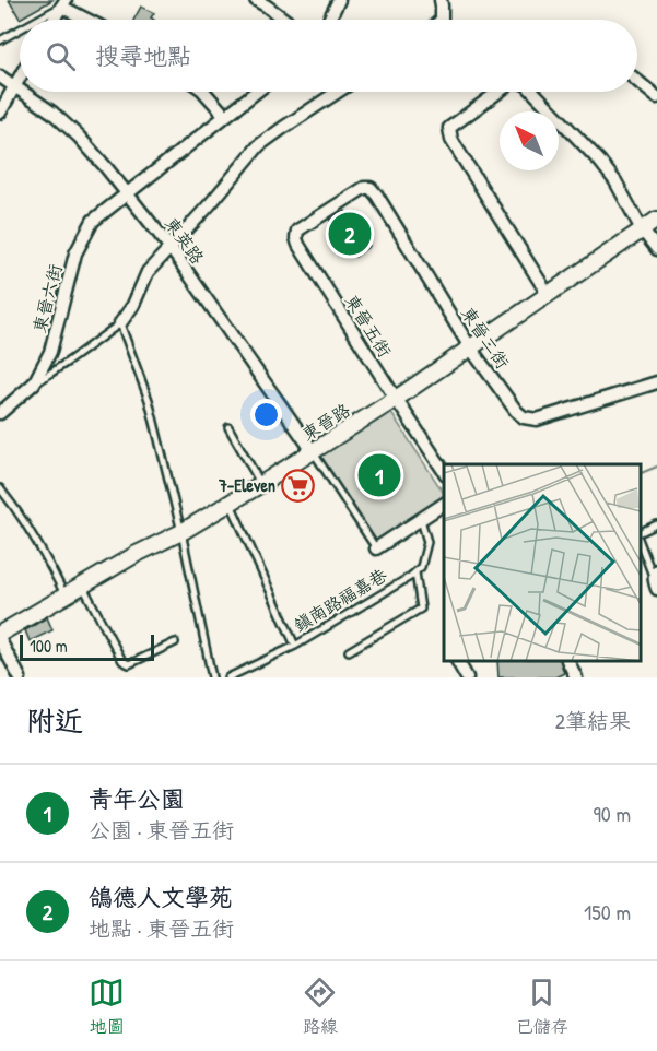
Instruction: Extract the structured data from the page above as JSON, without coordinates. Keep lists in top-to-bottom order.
{
  "streets": {
    "street": [
      "東英路",
      "東晉六街",
      "東晉五街",
      "東晉二街",
      "東晉路"
    ],
    "lane": ["鎮南路福嘉巷"]
  },
  "crossings": [
    ["東英路", "東晉六街"],
    ["東英路", "東晉路"],
    ["東晉五街", "東晉二街"],
    ["東晉五街", "東晉路"],
    ["東晉二街", "東晉路"]
  ],
  "places": {
    "supermarket": ["7-Eleven"]
  },
  "scale_bar": "100 m",
  "north": "top left",
  "page": {
    "search": "搜尋地點",
    "pins": ["2", "1"],
    "scale": "100 m",
    "heading": ["附近", "2筆結果"],
    "list": [
      {
        "mark": "1",
        "name": "青年公園",
        "note": "公園 · 東晉五街",
        "value": "90 m"
      },
      {
        "mark": "2",
        "name": "鴿德人文學苑",
        "note": "地點 · 東晉五街",
        "value": "150 m"
      }
    ],
    "nav": ["地圖", "路線", "已儲存"]
  }
}
